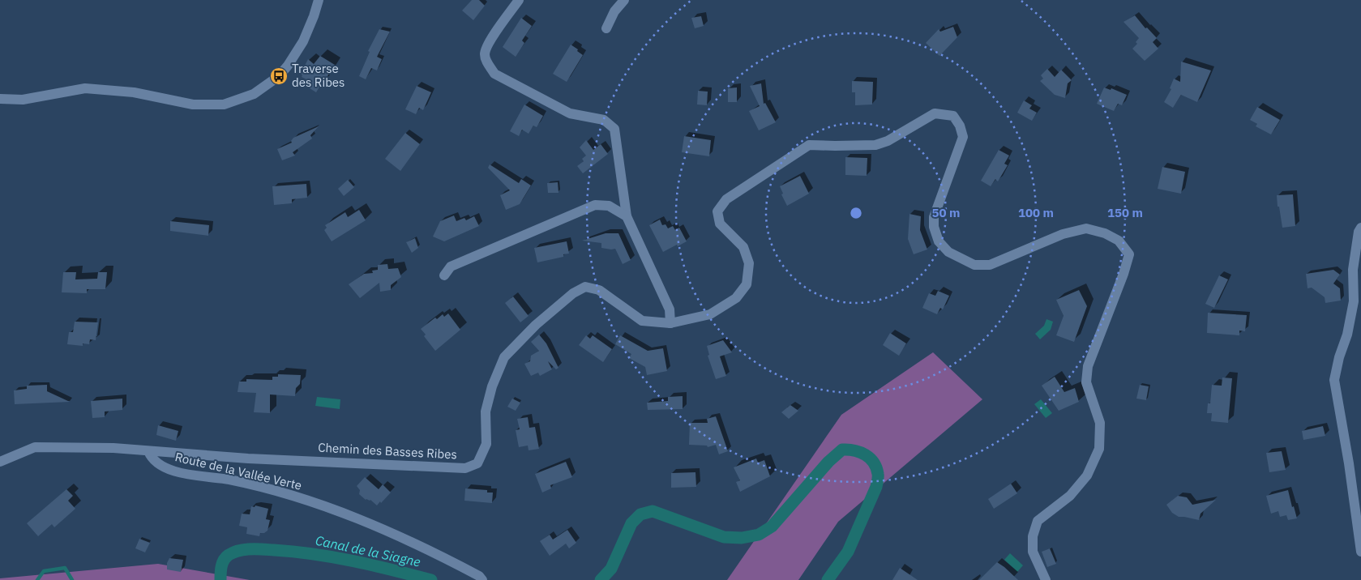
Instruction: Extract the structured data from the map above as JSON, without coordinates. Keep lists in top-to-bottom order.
{
  "streets": {
    "street": ["Chemin des Basses Ribes", "Route de la Vallée Verte"]
  },
  "crossings": [
    ["Chemin des Basses Ribes", "Route de la Vallée Verte"]
  ],
  "water": ["Canal de la Siagne"],
  "places": {
    "bus stop": ["Traverse des Ribes"]
  },
  "rings": ["50 m", "100 m", "150 m"]
}
